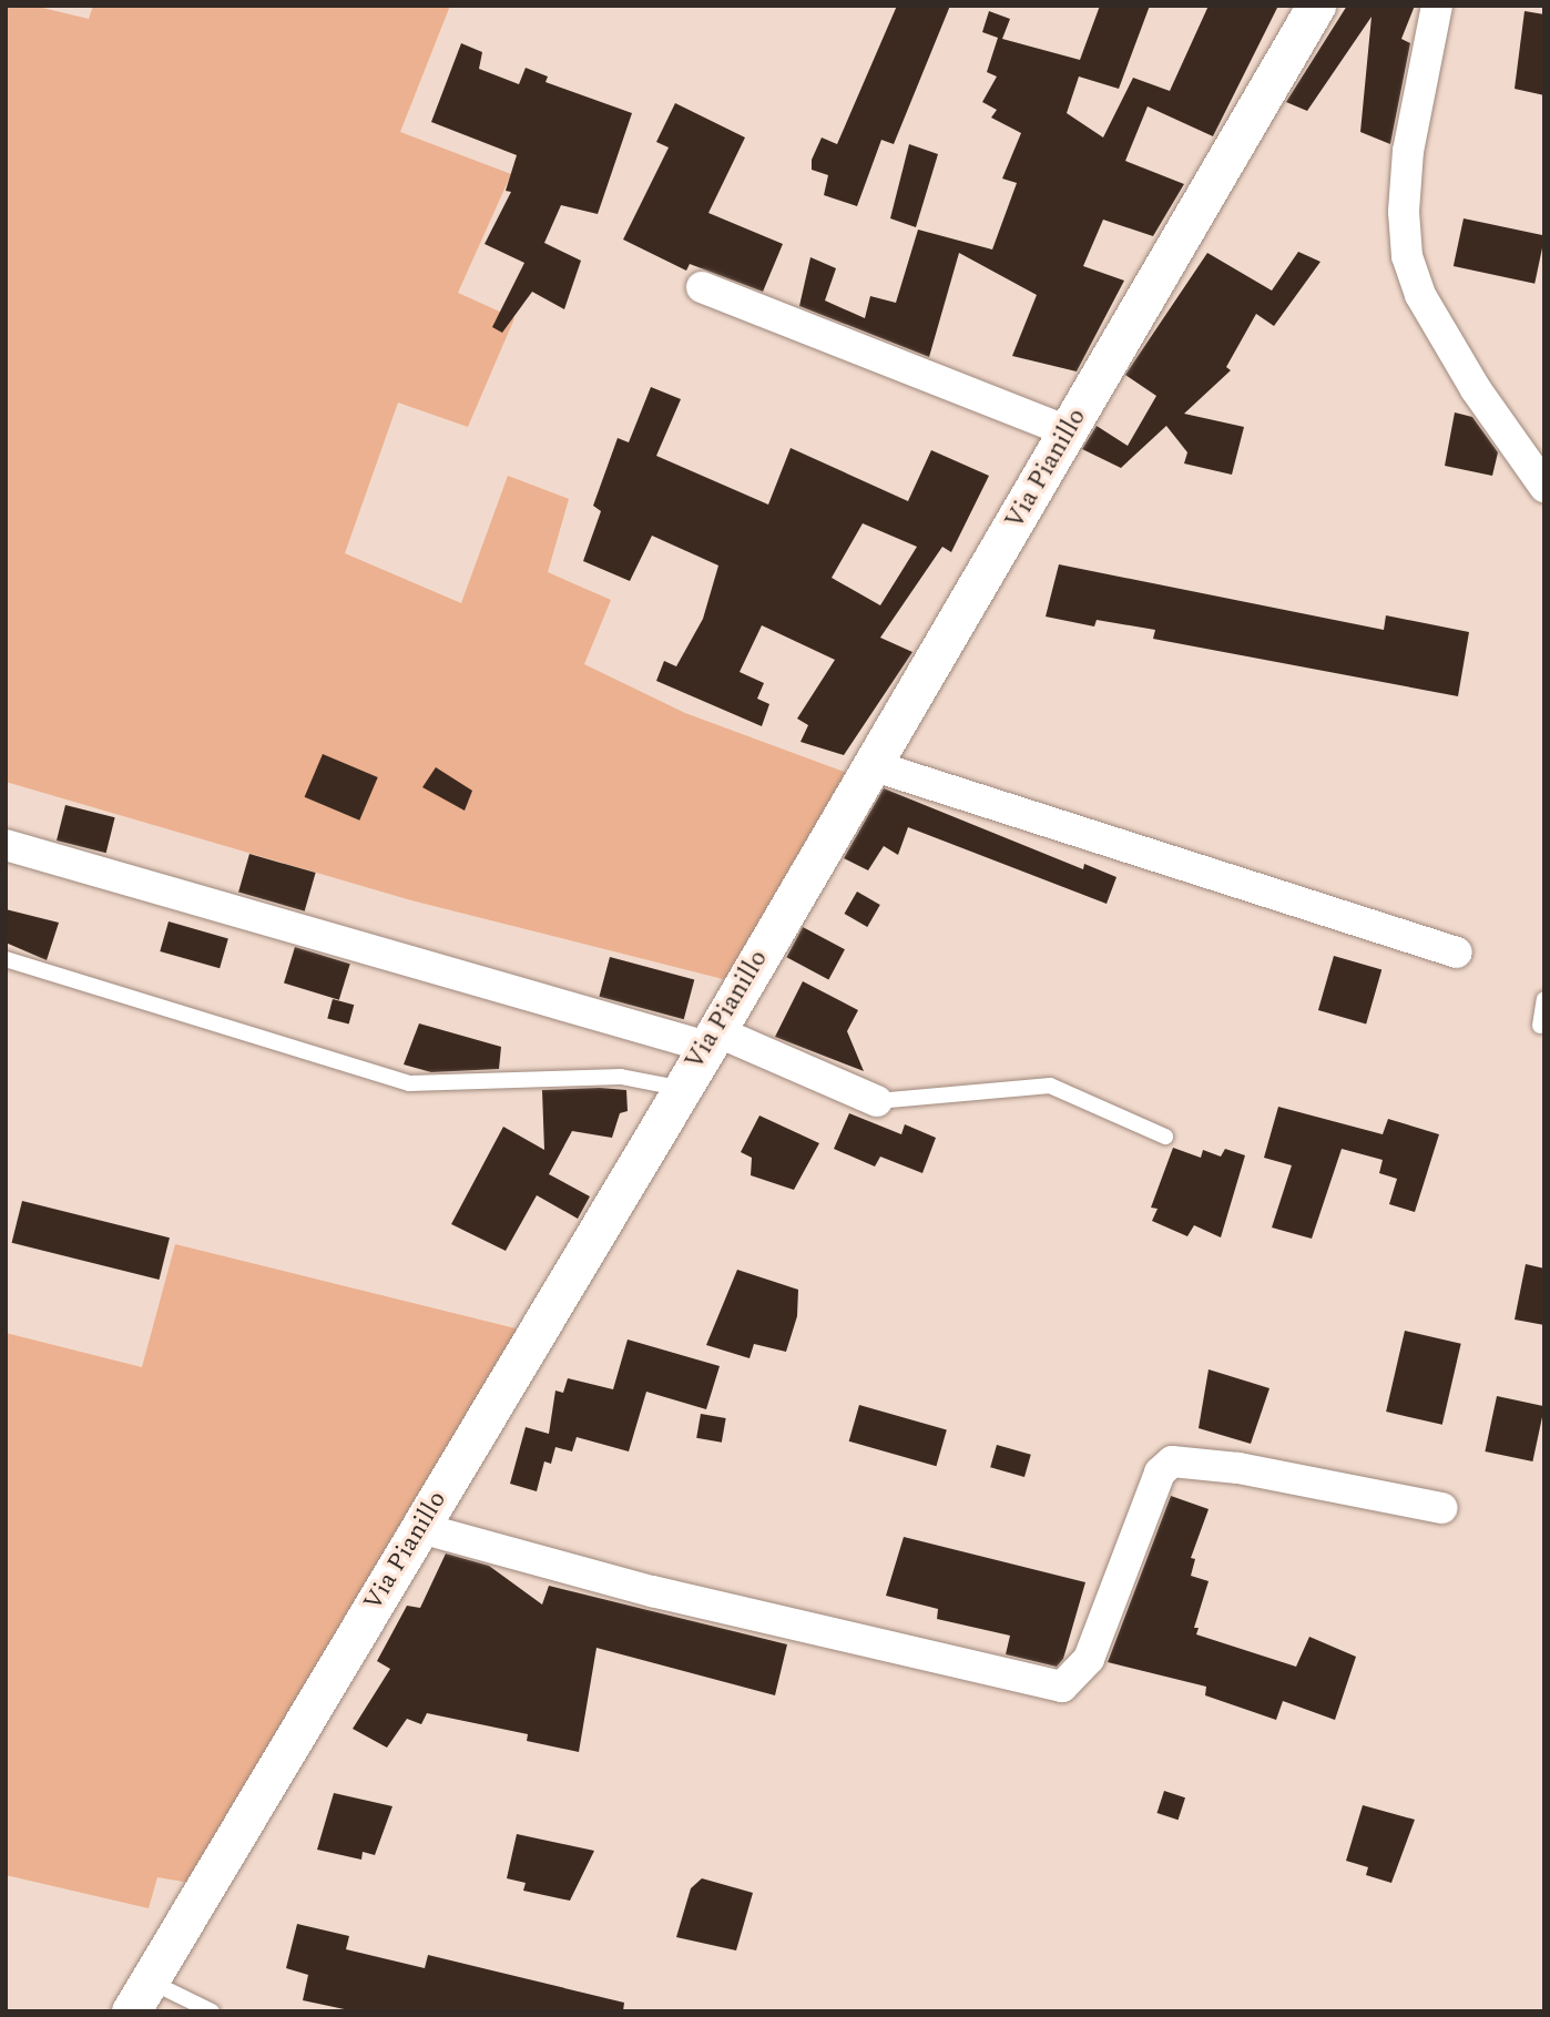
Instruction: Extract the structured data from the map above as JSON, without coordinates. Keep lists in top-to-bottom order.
{
  "streets": {
    "street": ["Via Pianillo"]
  }
}
